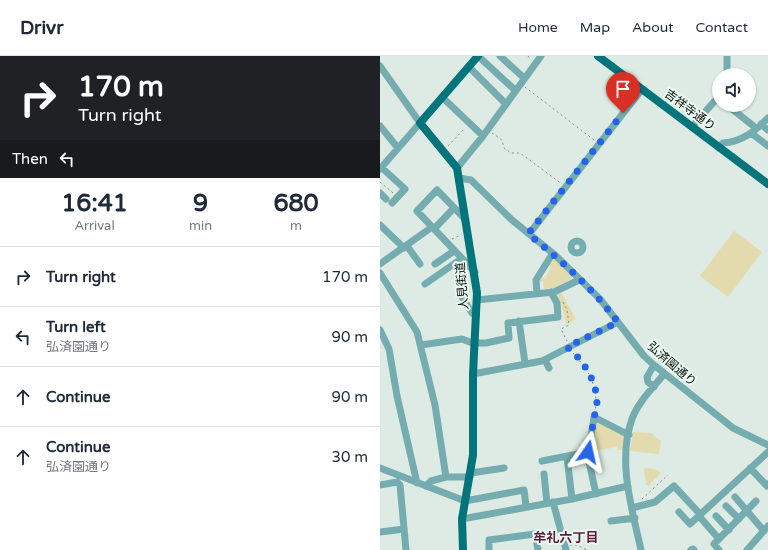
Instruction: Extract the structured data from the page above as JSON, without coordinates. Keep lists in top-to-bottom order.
{
  "streets": {
    "main road": ["吉祥寺通り", "人見街道"],
    "street": ["弘済園通り"]
  },
  "districts": ["牟礼六丁目"],
  "page": {
    "header": "Drivr",
    "nav": [
      "Home",
      "Map",
      "About",
      "Contact"
    ],
    "turn": ["170 m", "Turn right"],
    "then": "Then",
    "eta": [
      "16:41",
      "Arrival",
      "9",
      "min",
      "680",
      "m"
    ],
    "list": [
      {
        "name": "Turn right",
        "value": "170 m"
      },
      {
        "name": "Turn left",
        "note": "弘済園通り",
        "value": "90 m"
      },
      {
        "name": "Continue",
        "value": "90 m"
      },
      {
        "name": "Continue",
        "note": "弘済園通り",
        "value": "30 m"
      }
    ]
  }
}
